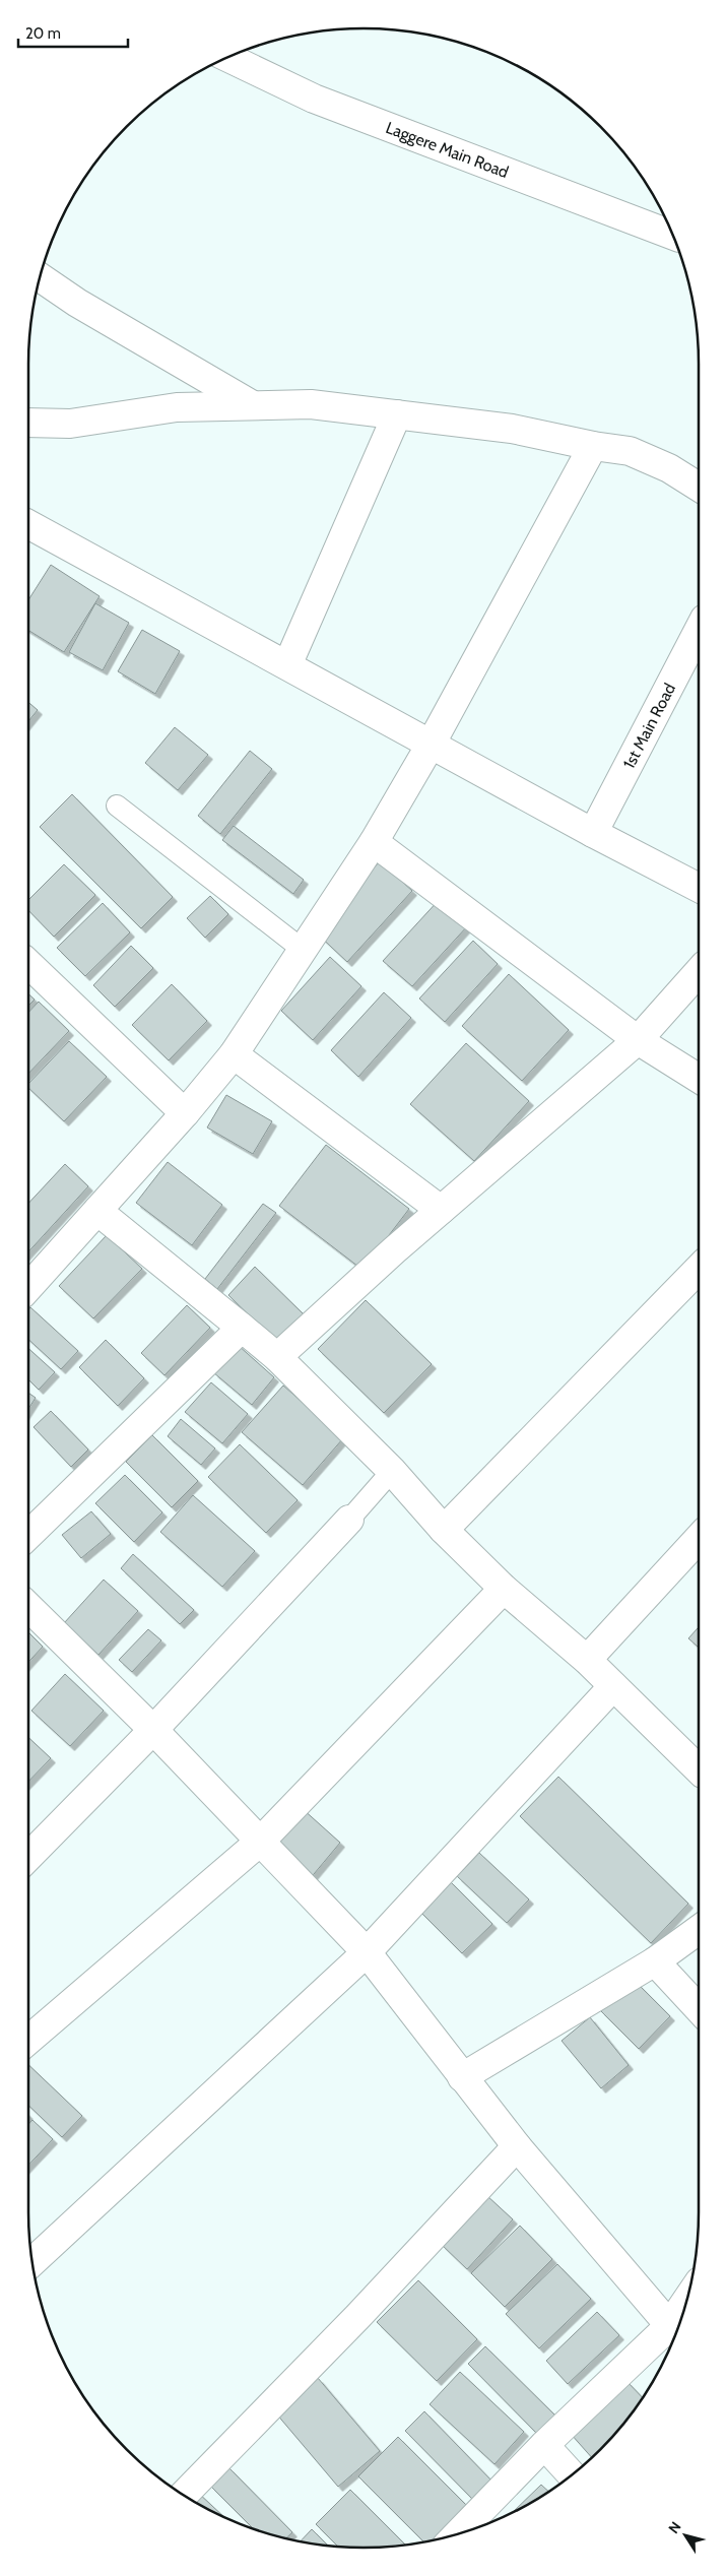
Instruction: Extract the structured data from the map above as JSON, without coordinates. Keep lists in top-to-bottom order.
{
  "streets": {
    "street": ["Laggere Main Road", "1st Main Road"]
  },
  "scale_bar": "20 m",
  "north": "top left"
}
